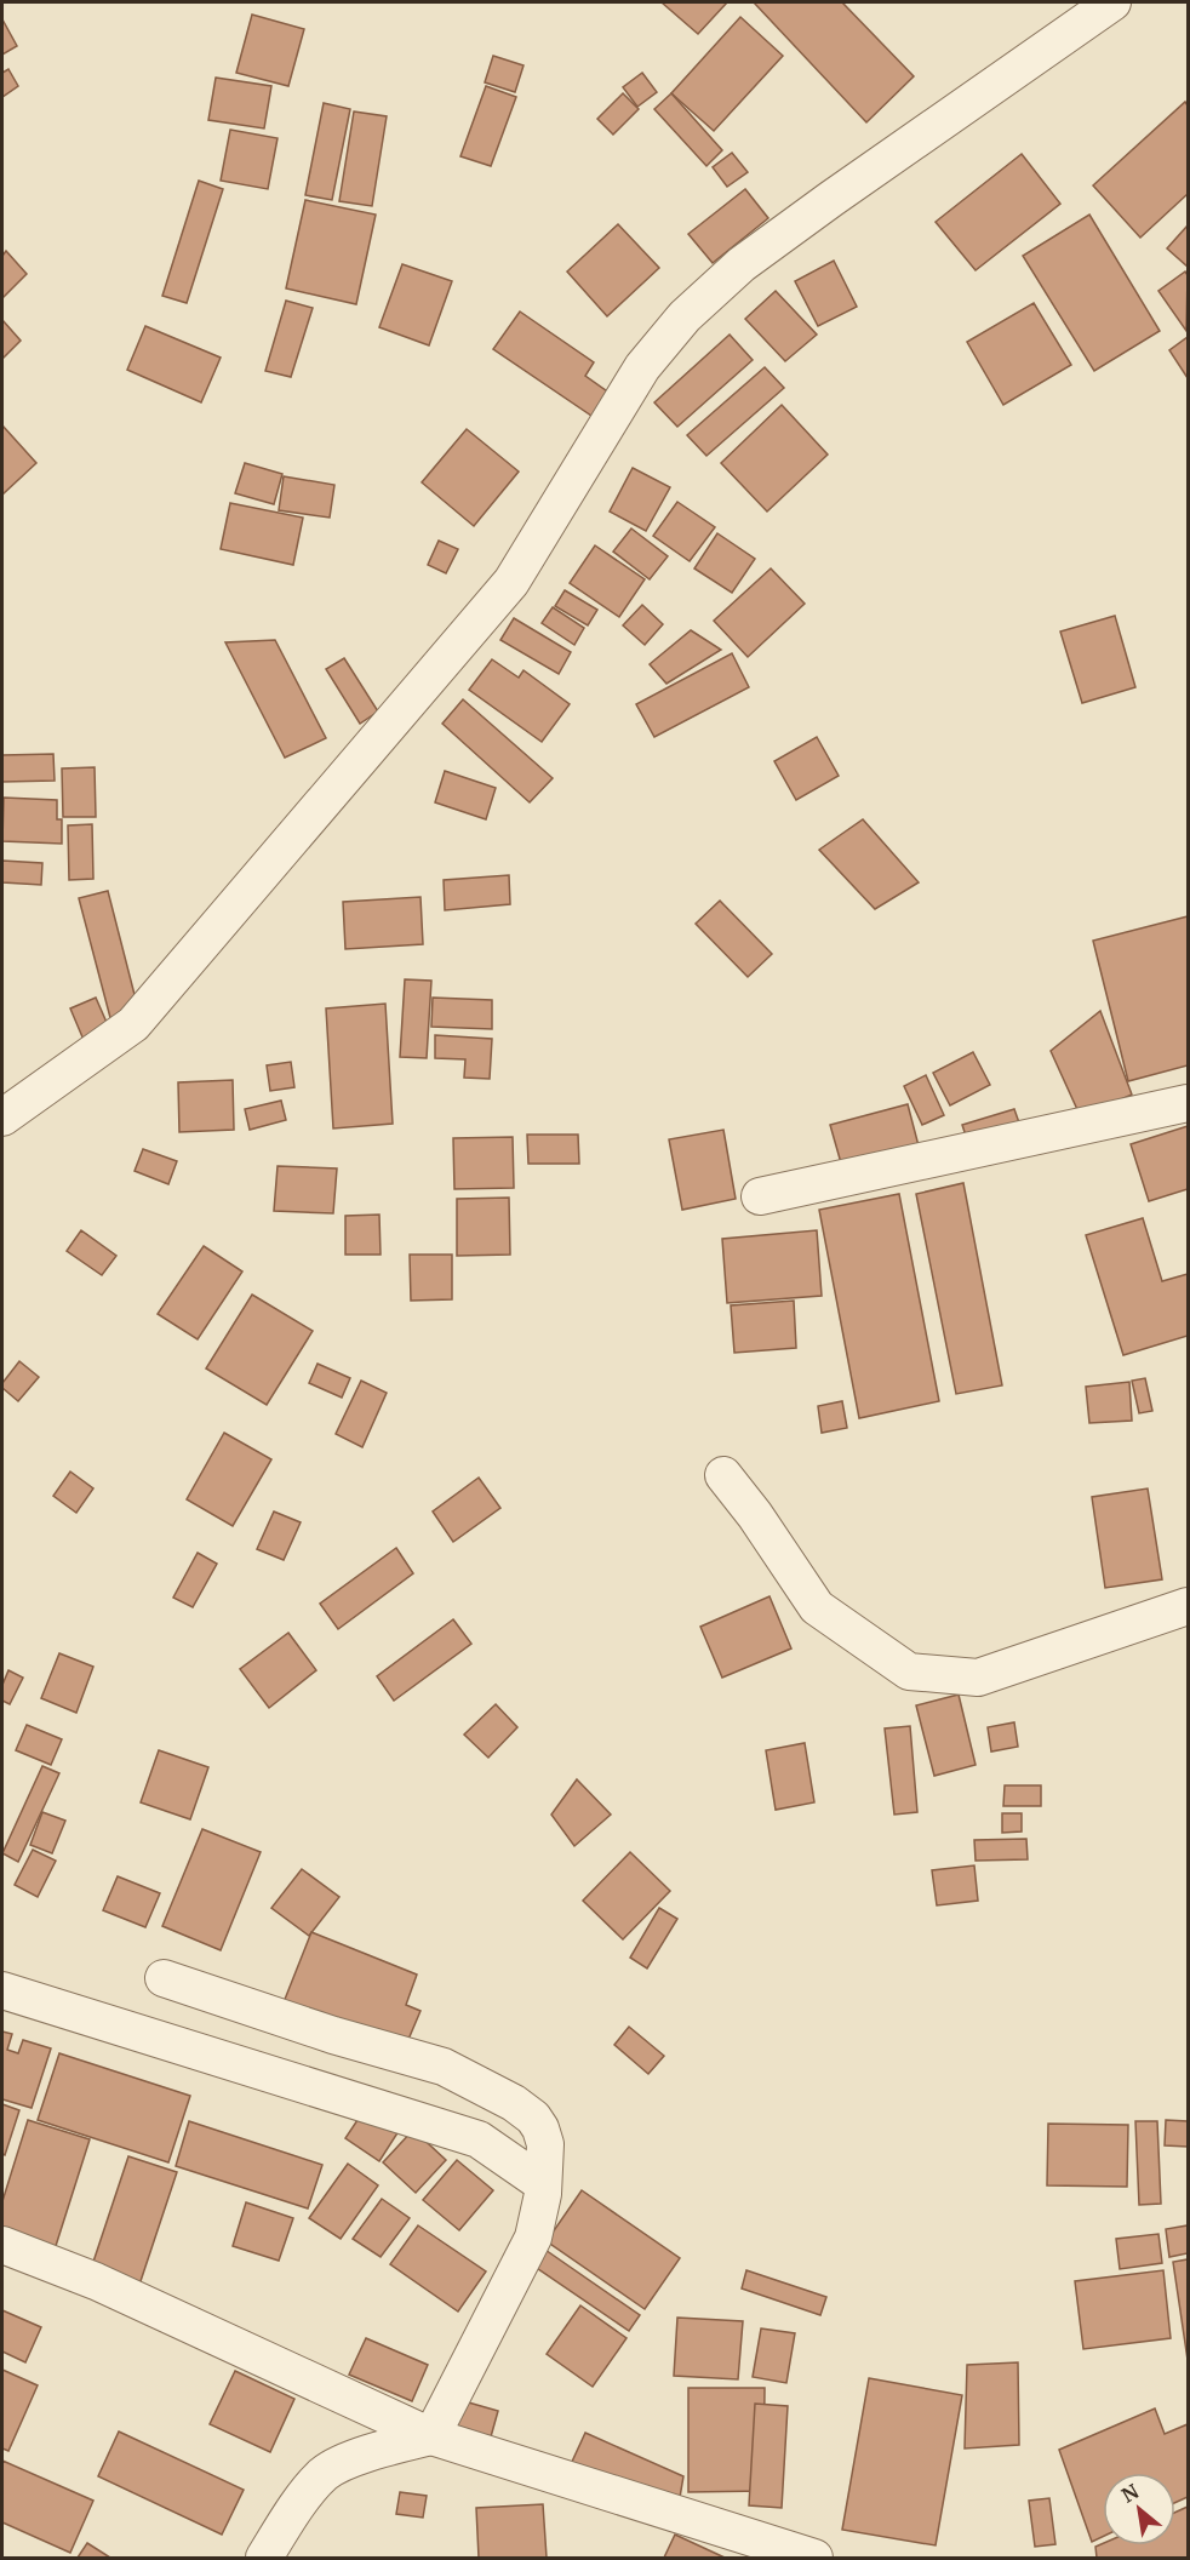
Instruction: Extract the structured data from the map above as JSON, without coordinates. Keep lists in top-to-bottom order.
{
  "north": "top left"
}
